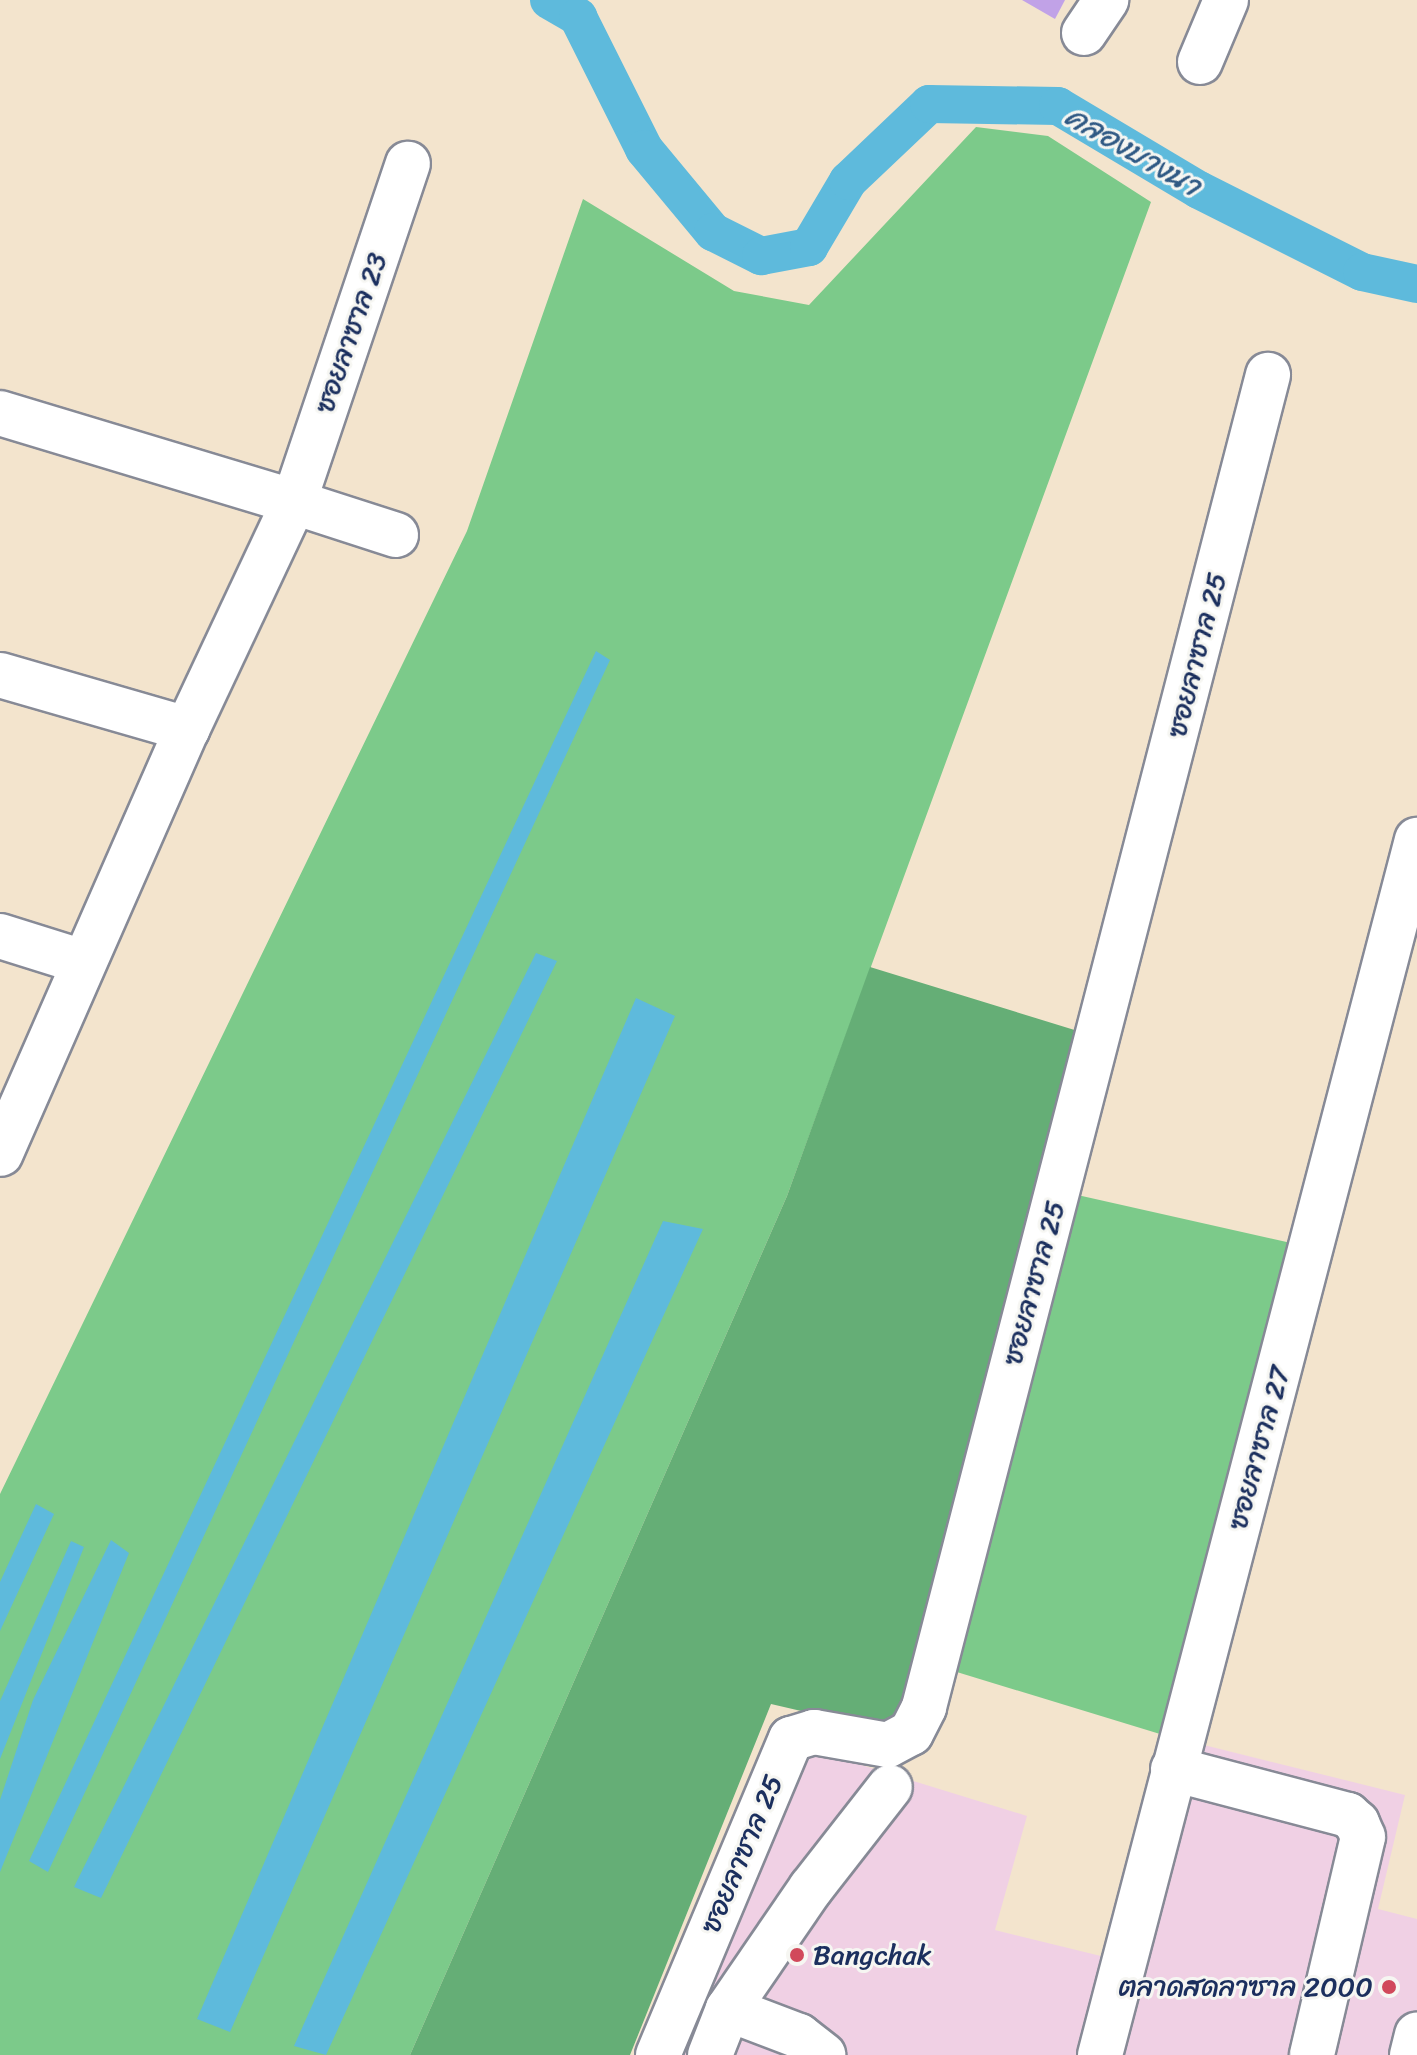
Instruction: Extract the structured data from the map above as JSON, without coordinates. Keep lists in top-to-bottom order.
{
  "streets": {
    "street": ["ซอยลาซาล 23", "ซอยลาซาล 25", "ซอยลาซาล 27"]
  },
  "water": ["คลองบางนา"],
  "places": ["Bangchak", "ตลาดสดลาซาล 2000"]
}
